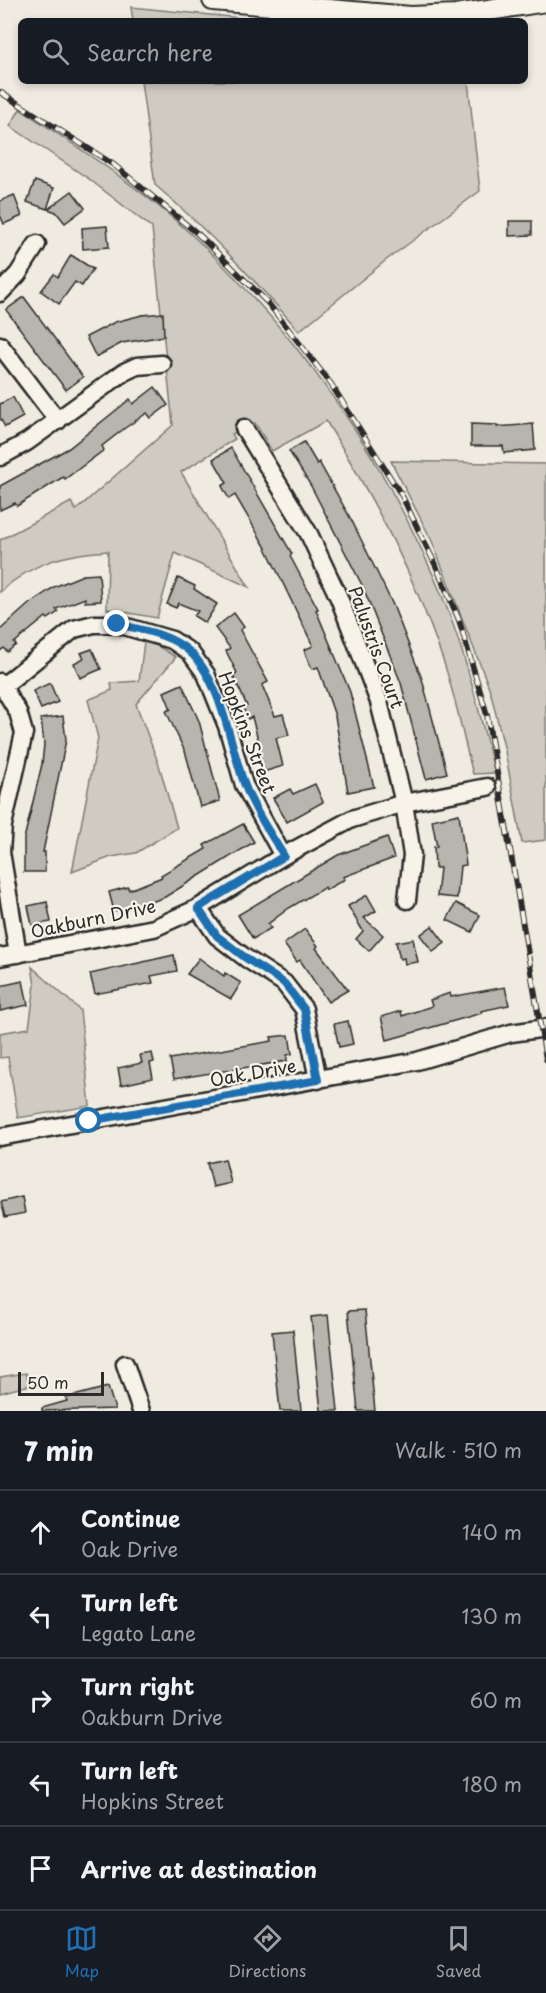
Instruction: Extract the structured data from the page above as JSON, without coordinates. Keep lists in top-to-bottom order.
{
  "streets": {
    "street": [
      "Palustris Court",
      "Hopkins Street",
      "Oakburn Drive",
      "Oak Drive"
    ]
  },
  "crossings": [
    ["Palustris Court", "Oakburn Drive"],
    ["Hopkins Street", "Oakburn Drive"]
  ],
  "scale_bar": "50 m",
  "page": {
    "search": "Search here",
    "scale": "50 m",
    "heading": ["7 min", "Walk · 510 m"],
    "list": [
      ["Continue", "Oak Drive", "140 m"],
      ["Turn left", "Legato Lane", "130 m"],
      ["Turn right", "Oakburn Drive", "60 m"],
      ["Turn left", "Hopkins Street", "180 m"],
      "Arrive at destination"
    ],
    "nav": ["Map", "Directions", "Saved"]
  }
}
